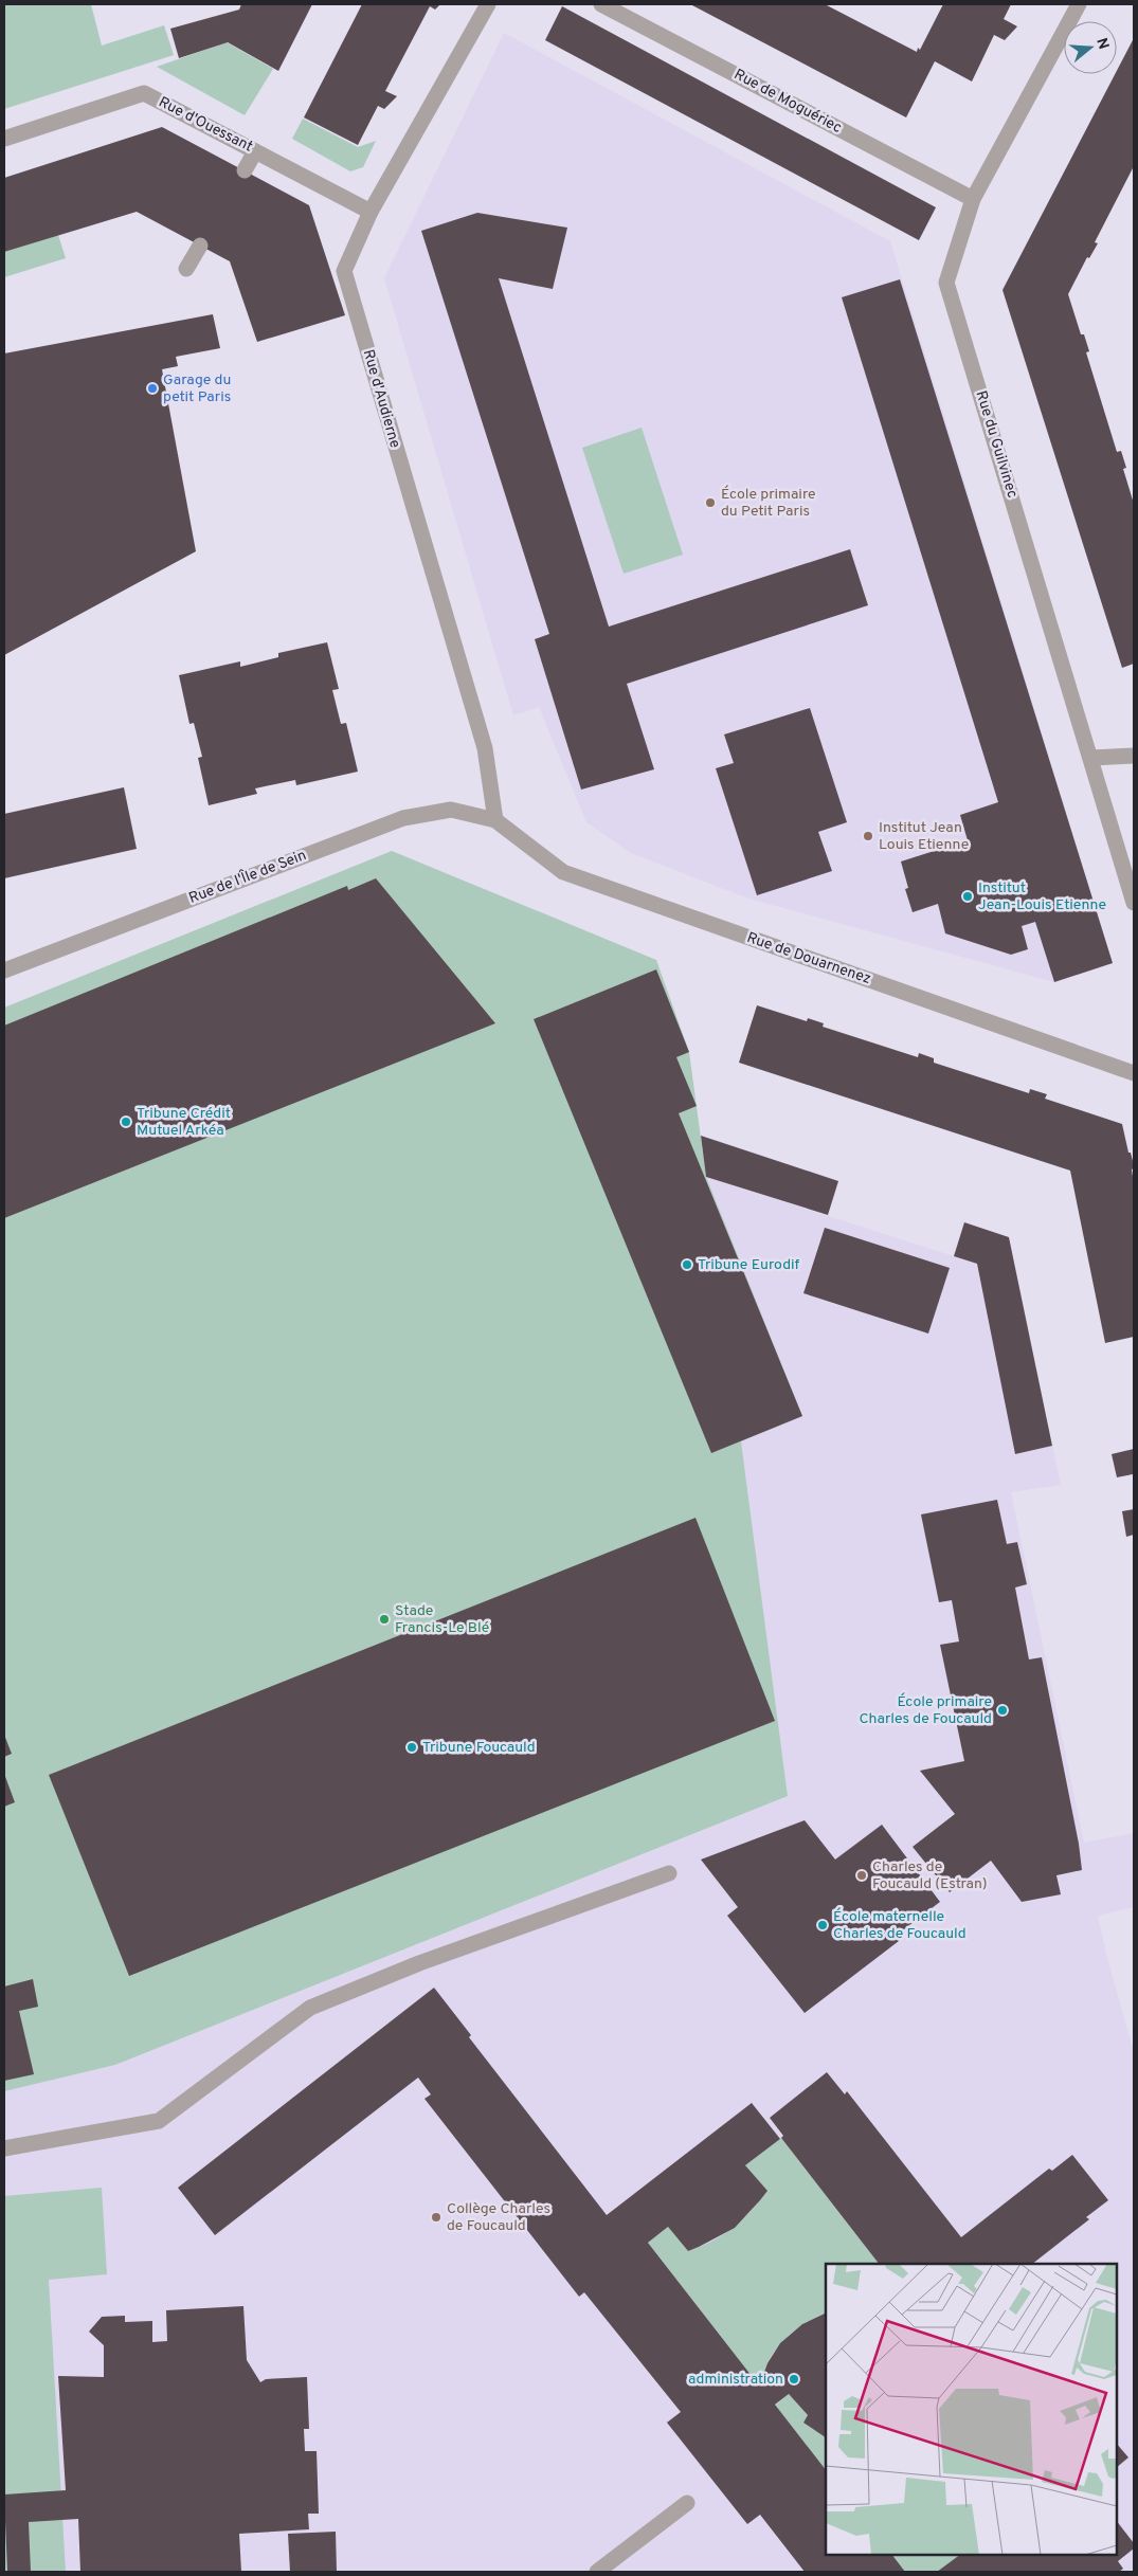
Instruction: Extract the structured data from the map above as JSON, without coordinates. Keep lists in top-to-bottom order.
{
  "streets": {
    "street": [
      "Rue de Moguériec",
      "Rue d'Ouessant",
      "Rue d'Audierne",
      "Rue du Guilvinec",
      "Rue de l'Île de Sein",
      "Rue de Douarnenez"
    ]
  },
  "crossings": [
    ["Rue de Moguériec", "Rue du Guilvinec"],
    ["Rue d'Ouessant", "Rue d'Audierne"],
    ["Rue d'Audierne", "Rue de l'Île de Sein"],
    ["Rue d'Audierne", "Rue de Douarnenez"],
    ["Rue de l'Île de Sein", "Rue de Douarnenez"]
  ],
  "places": [
    "Garage du petit Paris",
    "École primaire du Petit Paris",
    "Institut Jean Louis Etienne",
    "Institut Jean-Louis Etienne",
    "Tribune Crédit Mutuel Arkéa",
    "Tribune Eurodif",
    "Stade Francis-Le Blé",
    "École primaire Charles de Foucauld",
    "Tribune Foucauld",
    "Charles de Foucauld (Estran)",
    "École maternelle Charles de Foucauld",
    "Collège Charles de Foucauld",
    "administration"
  ],
  "north": "right"
}
